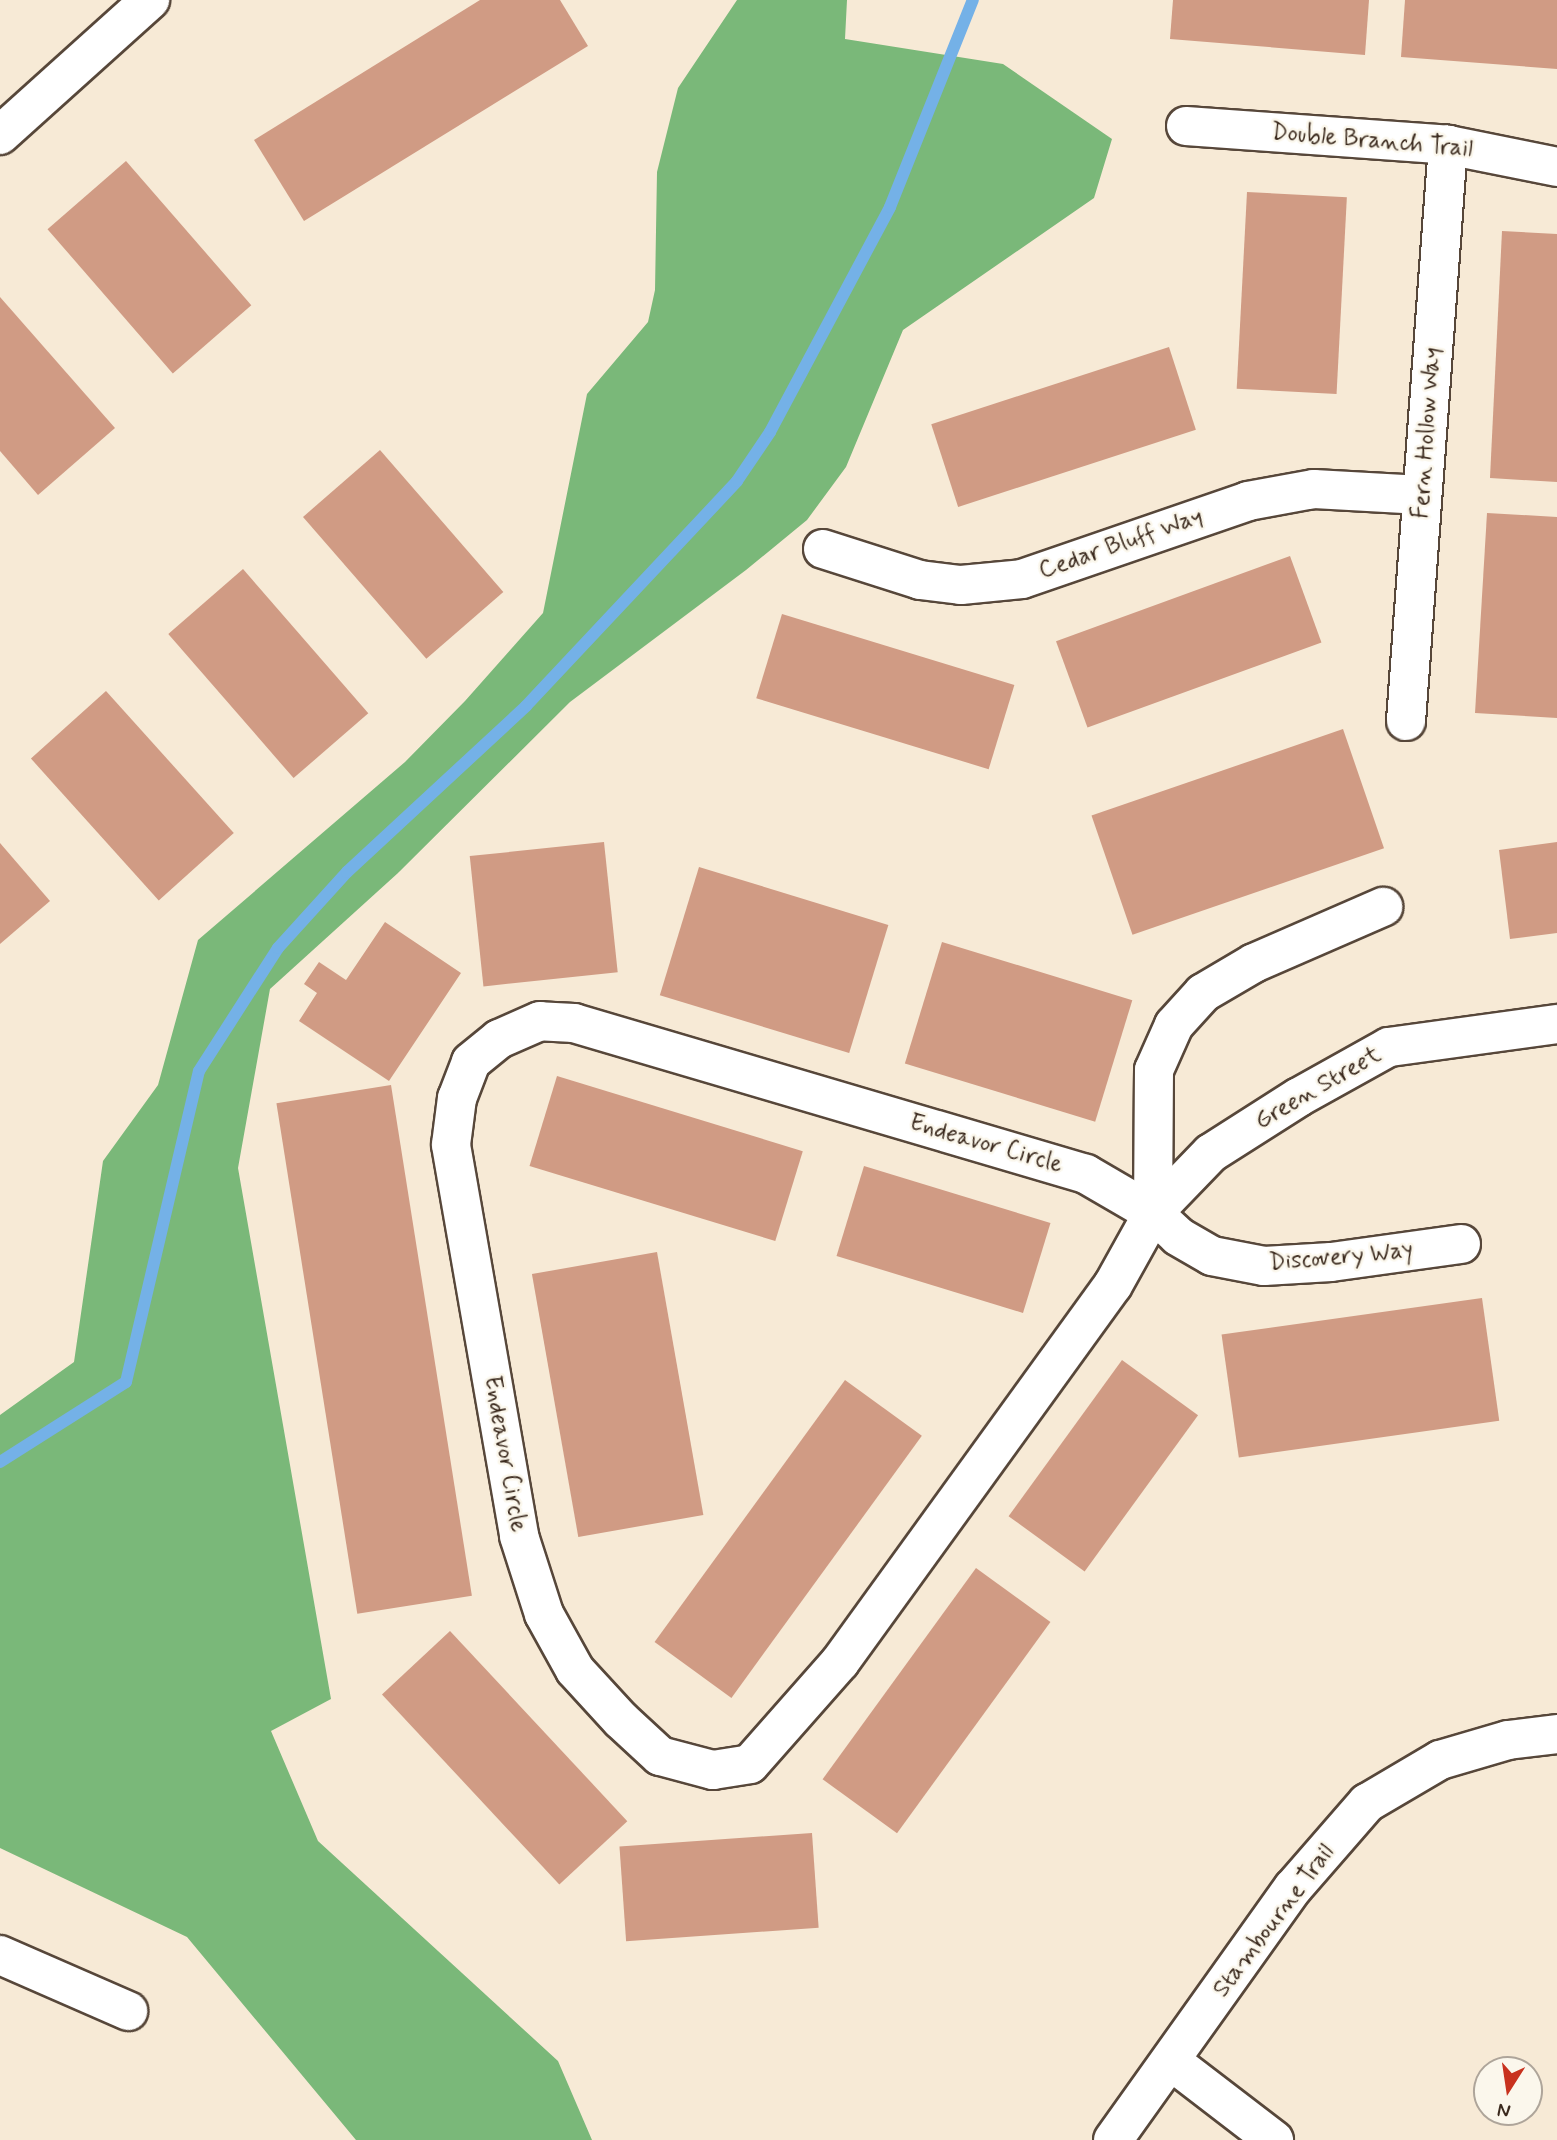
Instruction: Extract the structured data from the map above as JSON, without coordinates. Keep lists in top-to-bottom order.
{
  "streets": {
    "street": [
      "Double Branch Trail",
      "Fern Hollow Way",
      "Cedar Bluff Way",
      "Green Street",
      "Endeavor Circle",
      "Discovery Way",
      "Stambourne Trail"
    ]
  },
  "crossings": [
    ["Double Branch Trail", "Fern Hollow Way"],
    ["Fern Hollow Way", "Cedar Bluff Way"],
    ["Green Street", "Endeavor Circle"],
    ["Green Street", "Discovery Way"],
    ["Endeavor Circle", "Discovery Way"]
  ],
  "north": "bottom"
}
